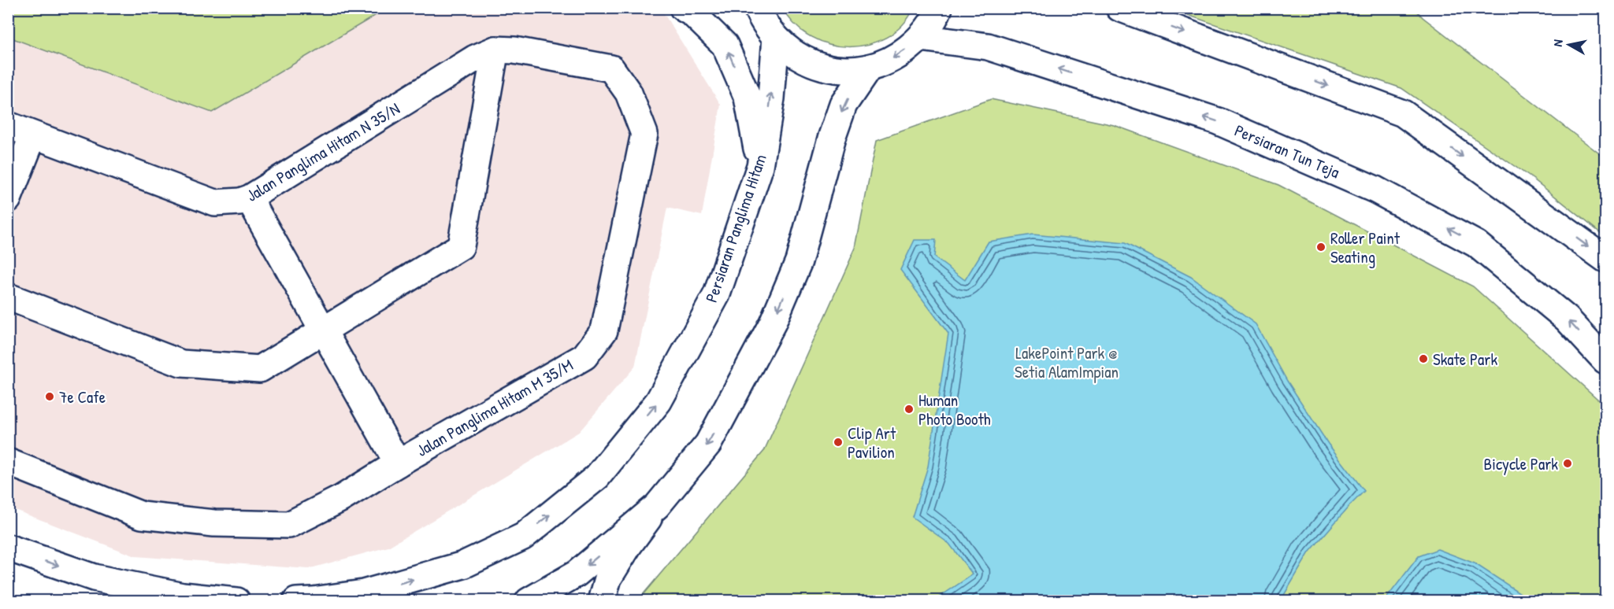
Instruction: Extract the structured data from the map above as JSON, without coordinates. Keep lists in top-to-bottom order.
{
  "streets": {
    "main road": [
      "Persiaran Tun Teja",
      "Jalan Panglima Hitam N 35/N",
      "Persiaran Panglima Hitam",
      "Jalan Panglima Hitam M 35/M"
    ]
  },
  "crossings": [
    ["Jalan Panglima Hitam N 35/N", "Jalan Panglima Hitam M 35/M"]
  ],
  "parks": ["LakePoint Park @ Setia AlamImpian"],
  "places": [
    "Roller Paint Seating",
    "Skate Park",
    "7e Cafe",
    "Human Photo Booth",
    "Clip Art Pavilion",
    "Bicycle Park"
  ],
  "north": "left"
}
